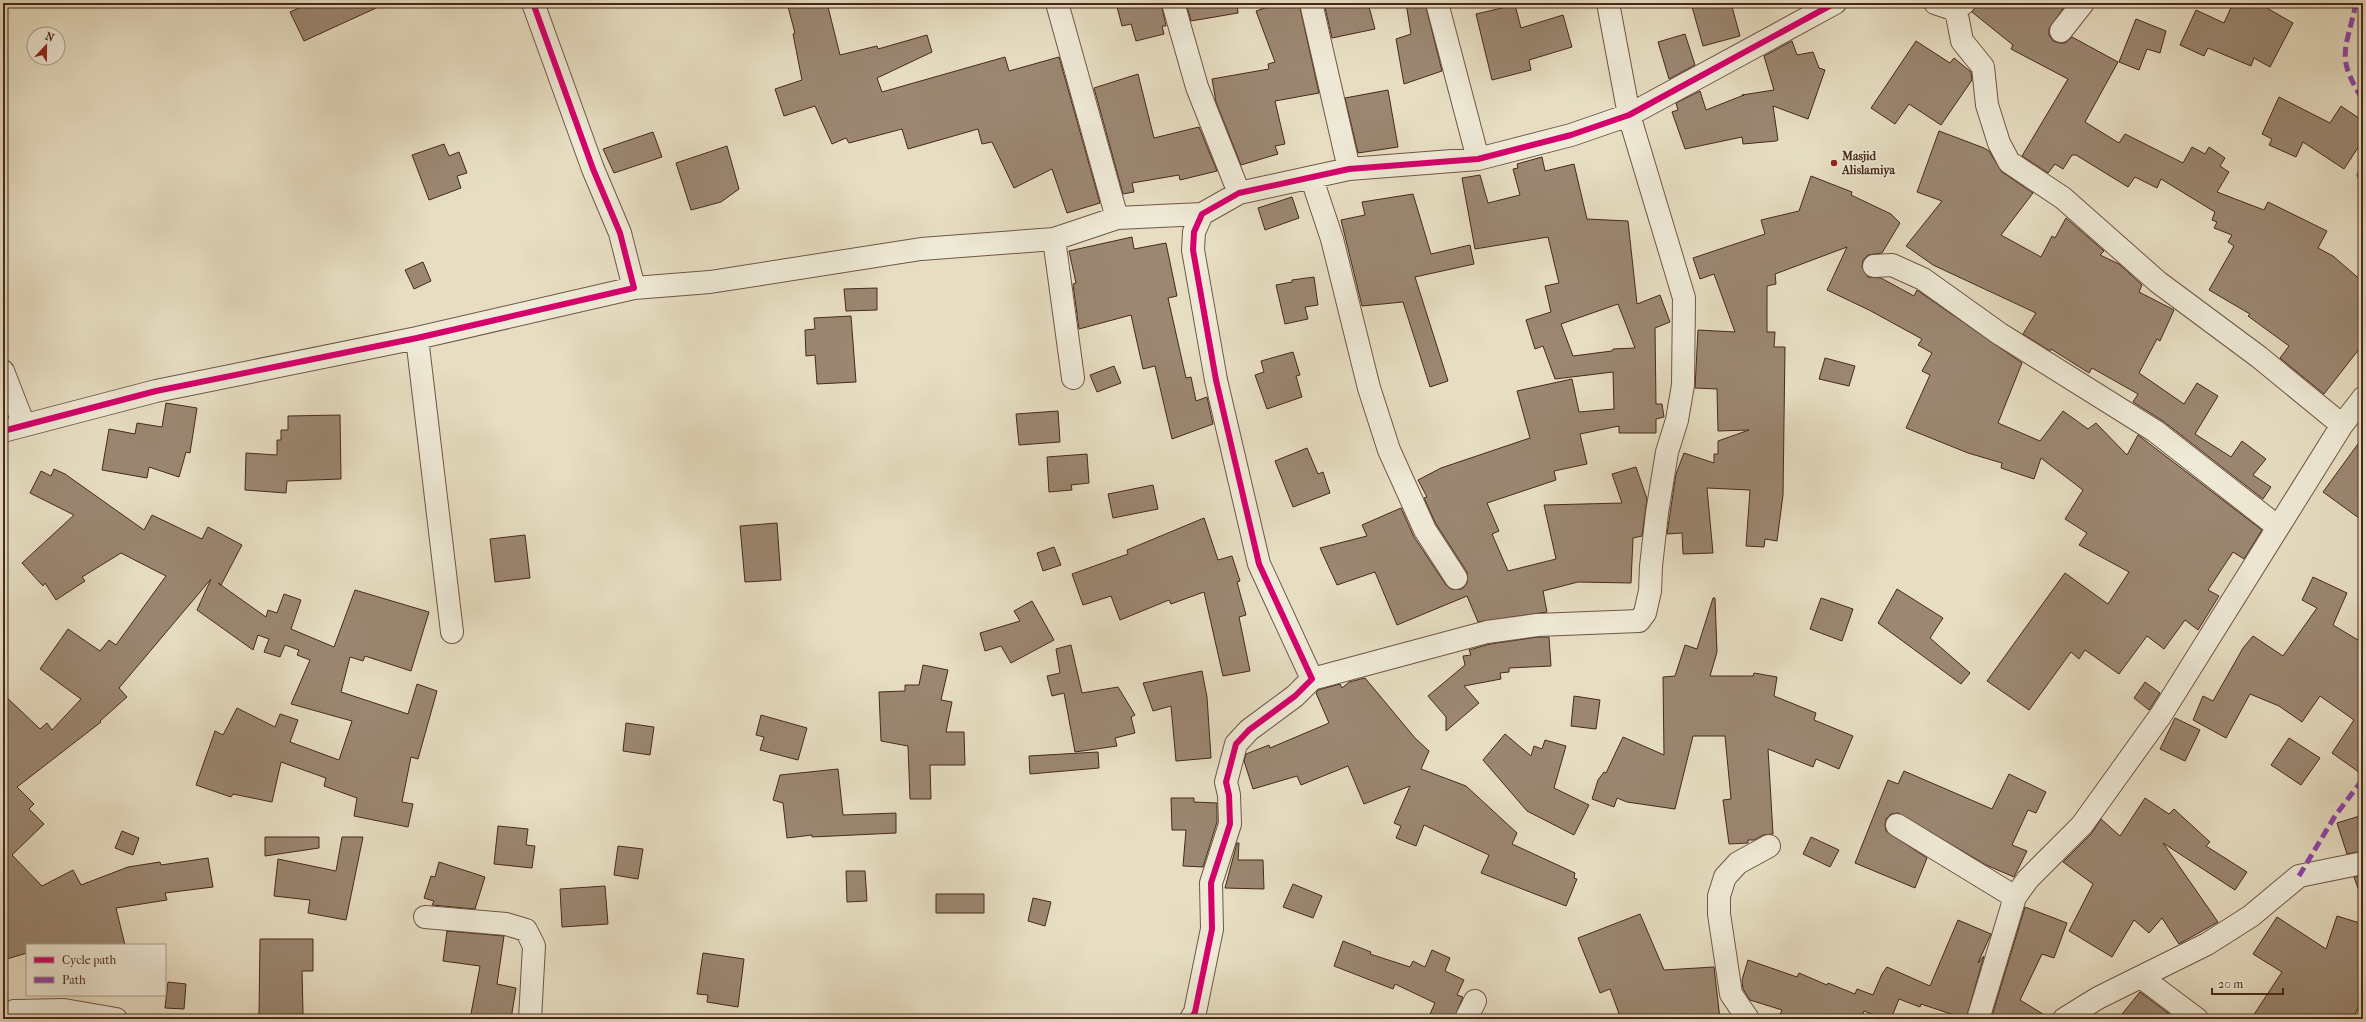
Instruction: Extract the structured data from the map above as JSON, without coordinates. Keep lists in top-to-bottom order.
{
  "places": ["Masjid Alislamiya"],
  "legend": ["Cycle path", "Path"],
  "scale_bar": "20 m",
  "north": "top"
}
